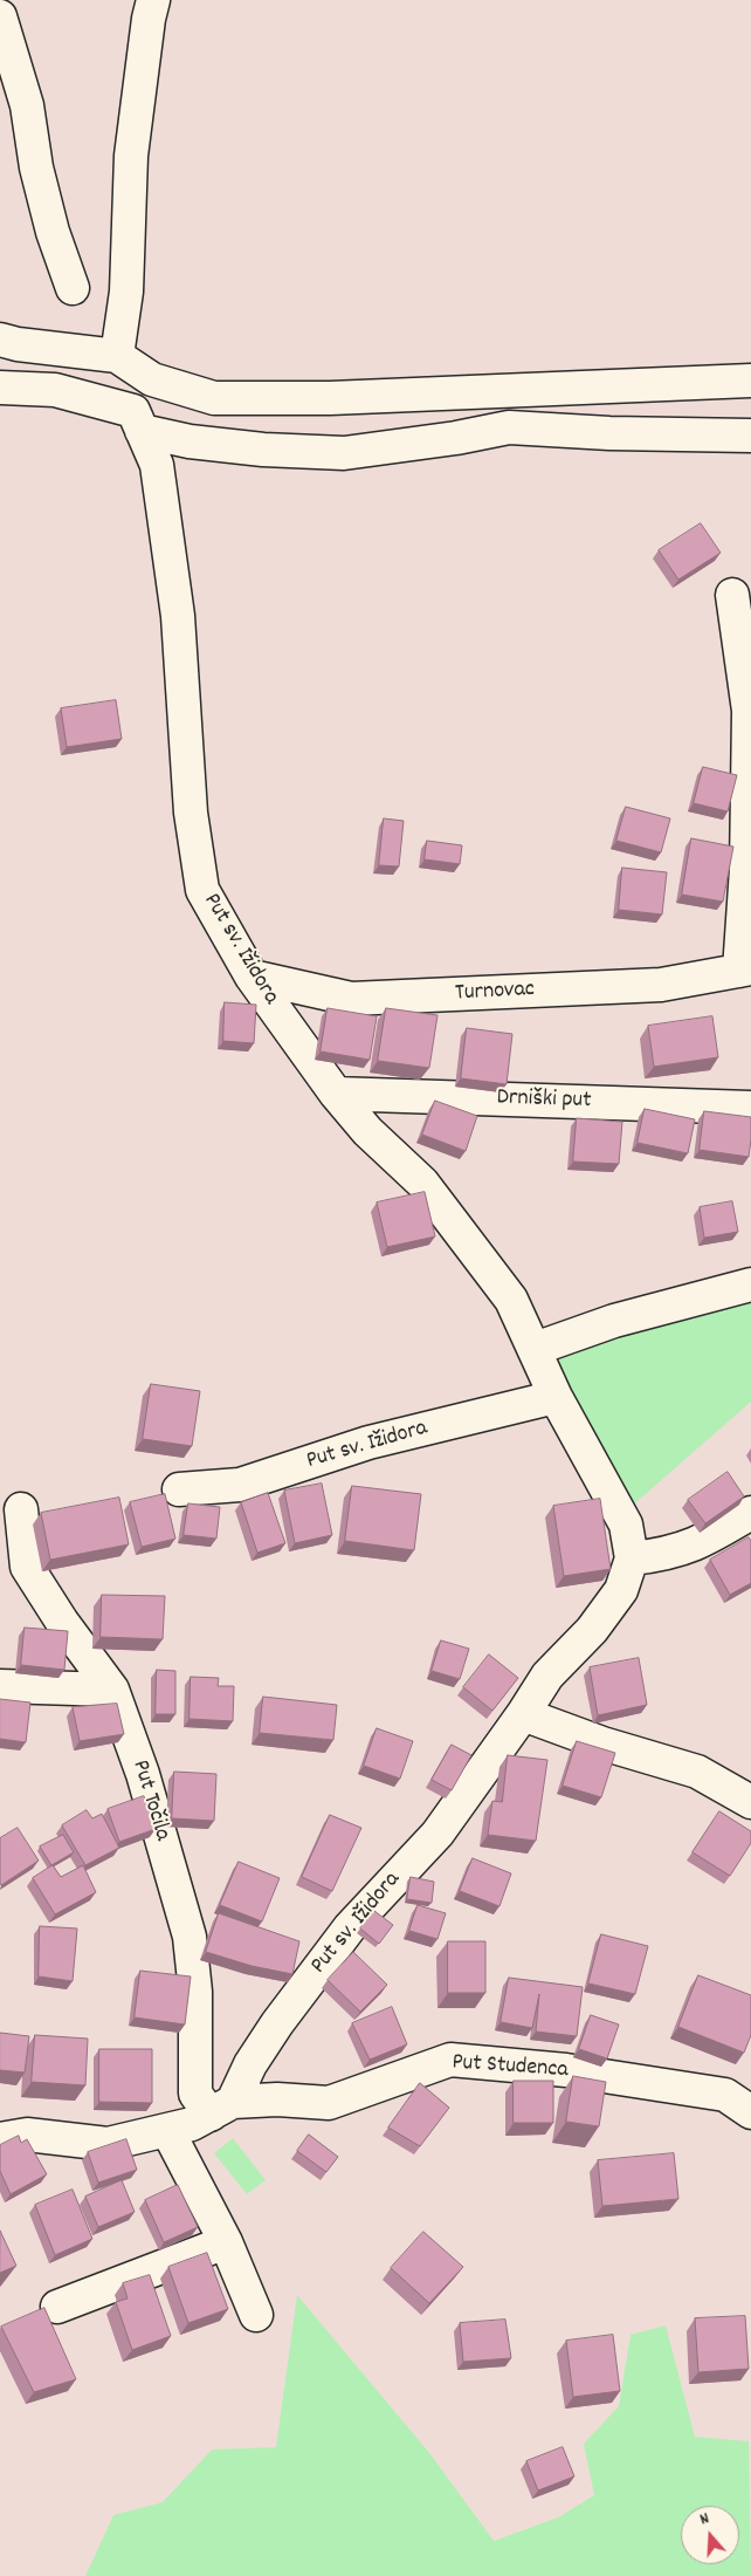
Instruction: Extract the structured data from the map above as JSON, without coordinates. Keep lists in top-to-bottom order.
{
  "streets": {
    "street": [
      "Put sv. Ižidora",
      "Turnovac",
      "Drniški put",
      "Put Točila",
      "Put Studenca"
    ]
  },
  "crossings": [
    ["Put sv. Ižidora", "Turnovac"],
    ["Put sv. Ižidora", "Drniški put"],
    ["Put sv. Ižidora", "Put Točila"],
    ["Put sv. Ižidora", "Put Studenca"],
    ["Put Točila", "Put Studenca"]
  ],
  "north": "top"
}
